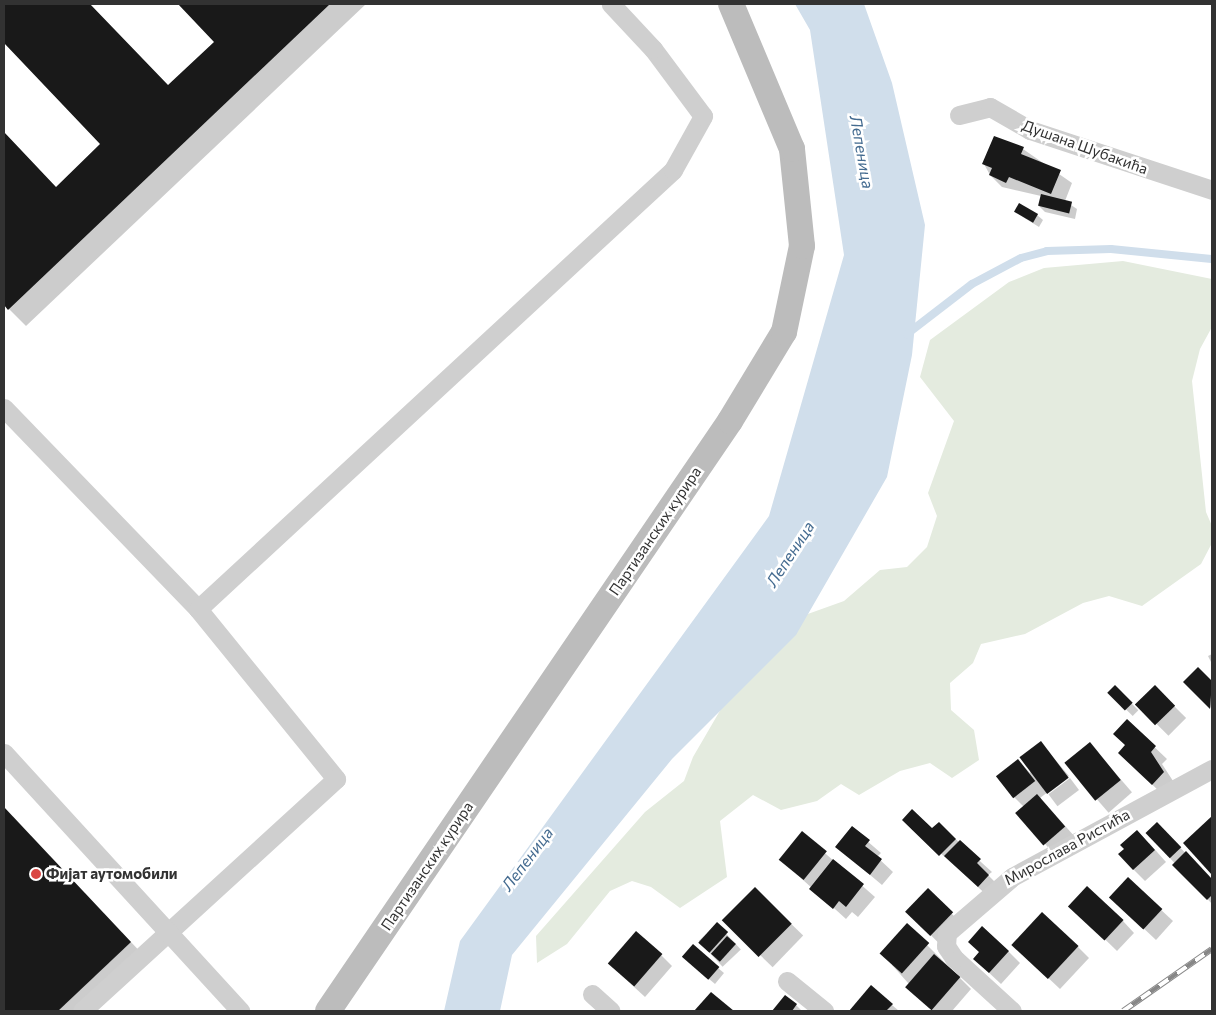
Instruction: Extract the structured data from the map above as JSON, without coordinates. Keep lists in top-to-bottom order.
{
  "streets": {
    "street": ["Душана Шубакића", "Партизанских курира", "Мирослава Ристића"]
  },
  "water": ["Лепеница"],
  "places": ["Фијат аутомобили"]
}
